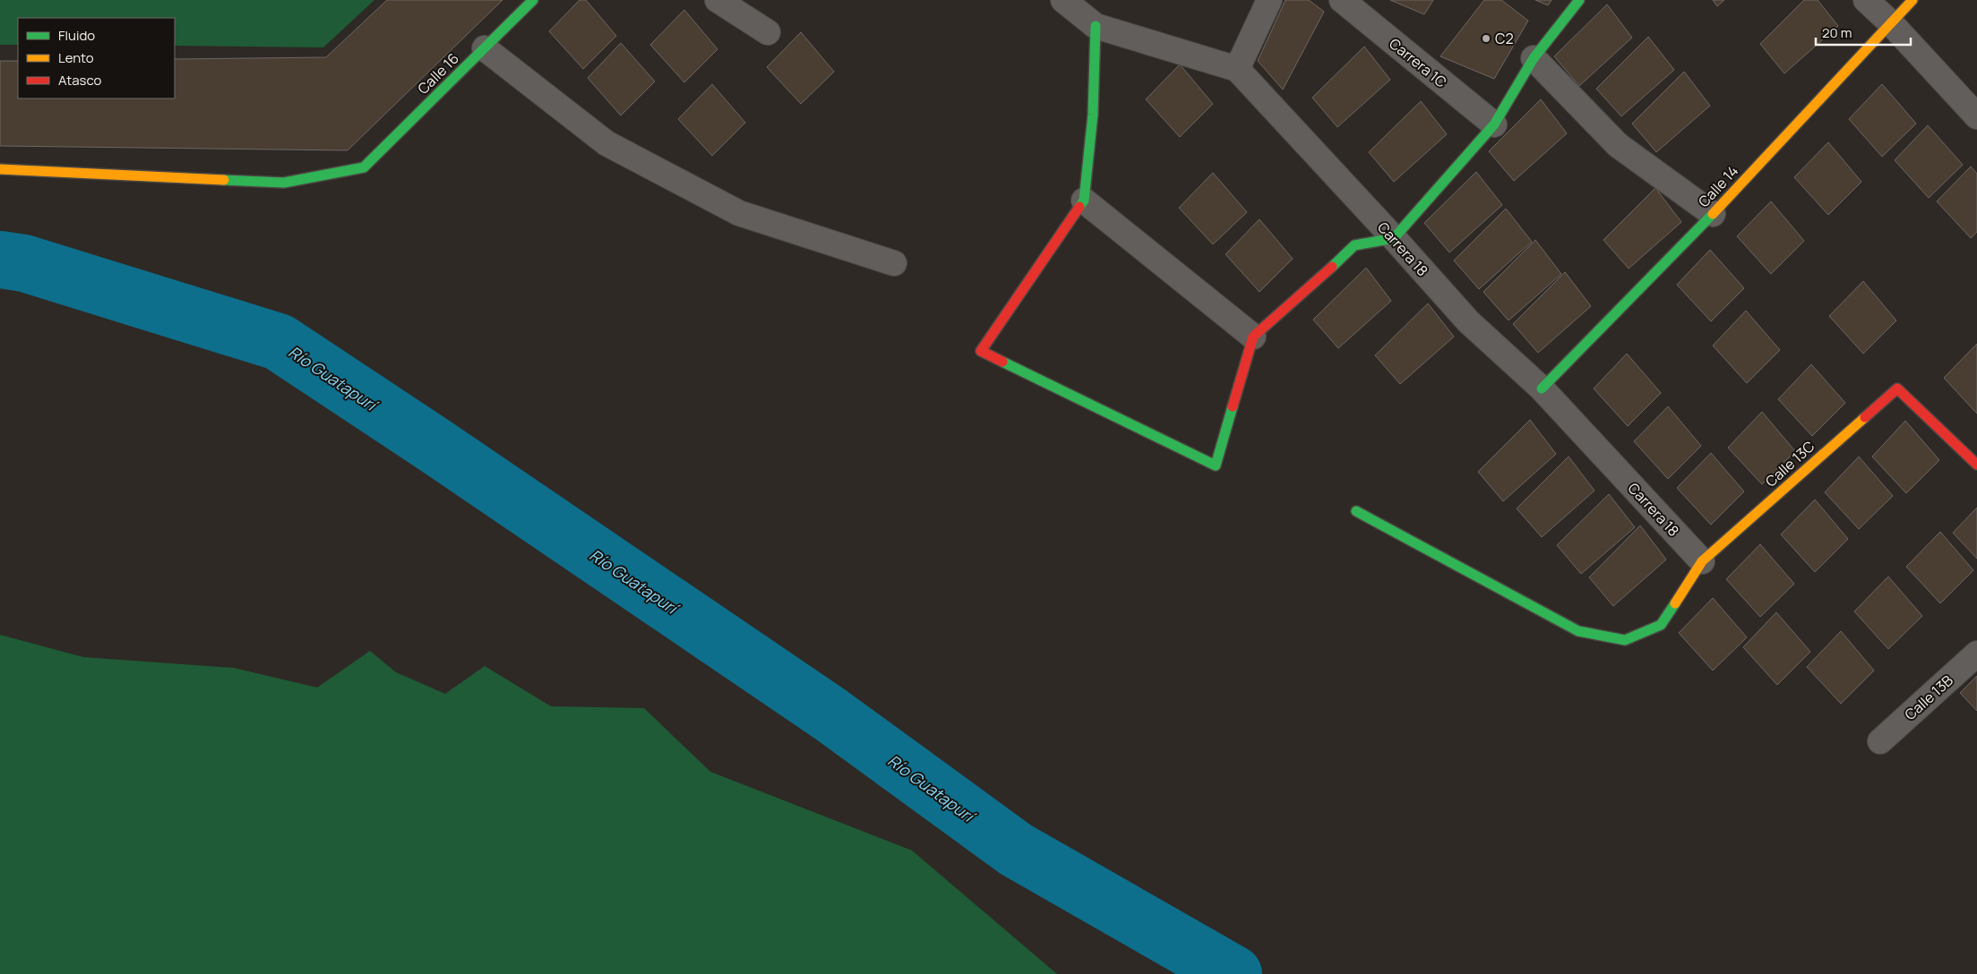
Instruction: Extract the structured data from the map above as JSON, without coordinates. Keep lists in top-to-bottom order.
{
  "streets": {
    "street": [
      "Carrera 1C",
      "Calle 16",
      "Calle 14",
      "Carrera 18",
      "Calle 13C",
      "Calle 13B"
    ]
  },
  "crossings": [
    ["Calle 14", "Carrera 18"],
    ["Carrera 18", "Calle 13C"]
  ],
  "water": ["Río Guatapurí"],
  "places": ["C2"],
  "legend": ["Fluido", "Lento", "Atasco"],
  "scale_bar": "20 m"
}
